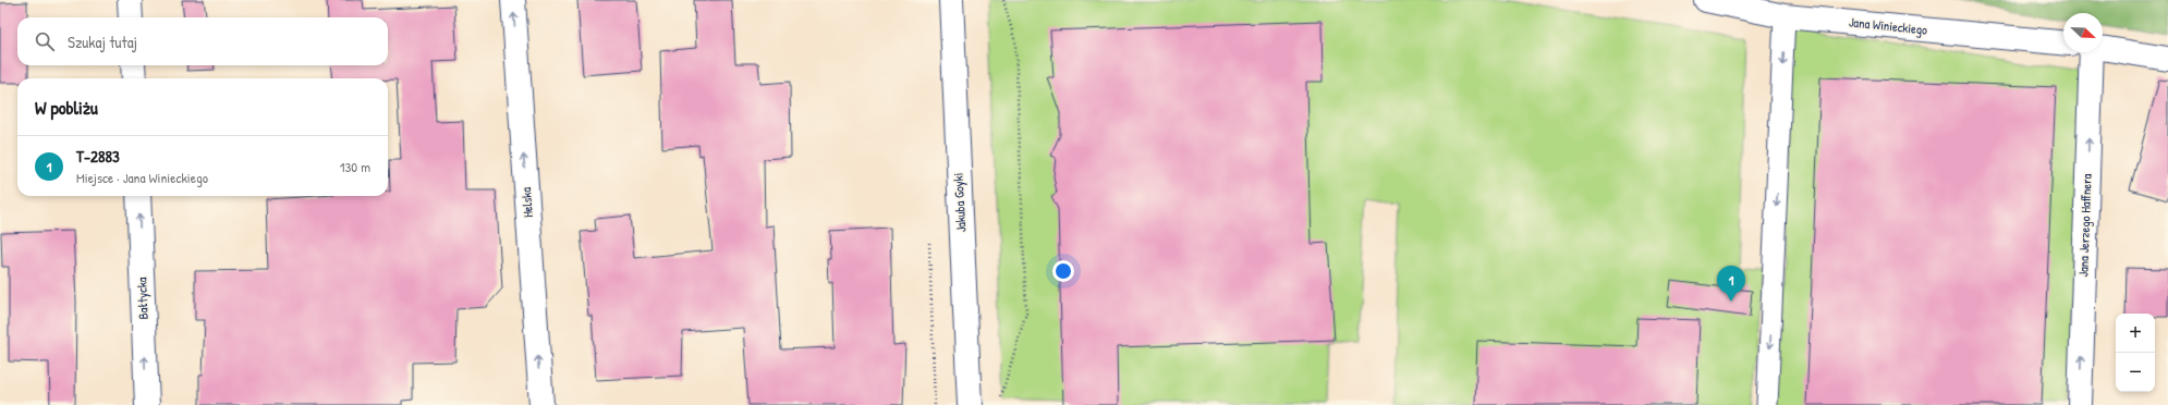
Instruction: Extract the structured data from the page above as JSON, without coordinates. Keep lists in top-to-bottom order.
{
  "streets": {
    "street": [
      "Jana Winieckiego",
      "Helska",
      "Jakuba Goyki",
      "Jana Jerzego Haffnera",
      "Bałtycka"
    ]
  },
  "one_way": ["Helska", "Jana Jerzego Haffnera", "Bałtycka"],
  "north": "bottom right",
  "page": {
    "search": "Szukaj tutaj",
    "heading": "W pobliżu",
    "list": [
      {
        "mark": "1",
        "name": "T-2883",
        "note": "Miejsce · Jana Winieckiego",
        "value": "130 m"
      }
    ],
    "pins": "1",
    "map_buttons": ["+", "−"]
  }
}
